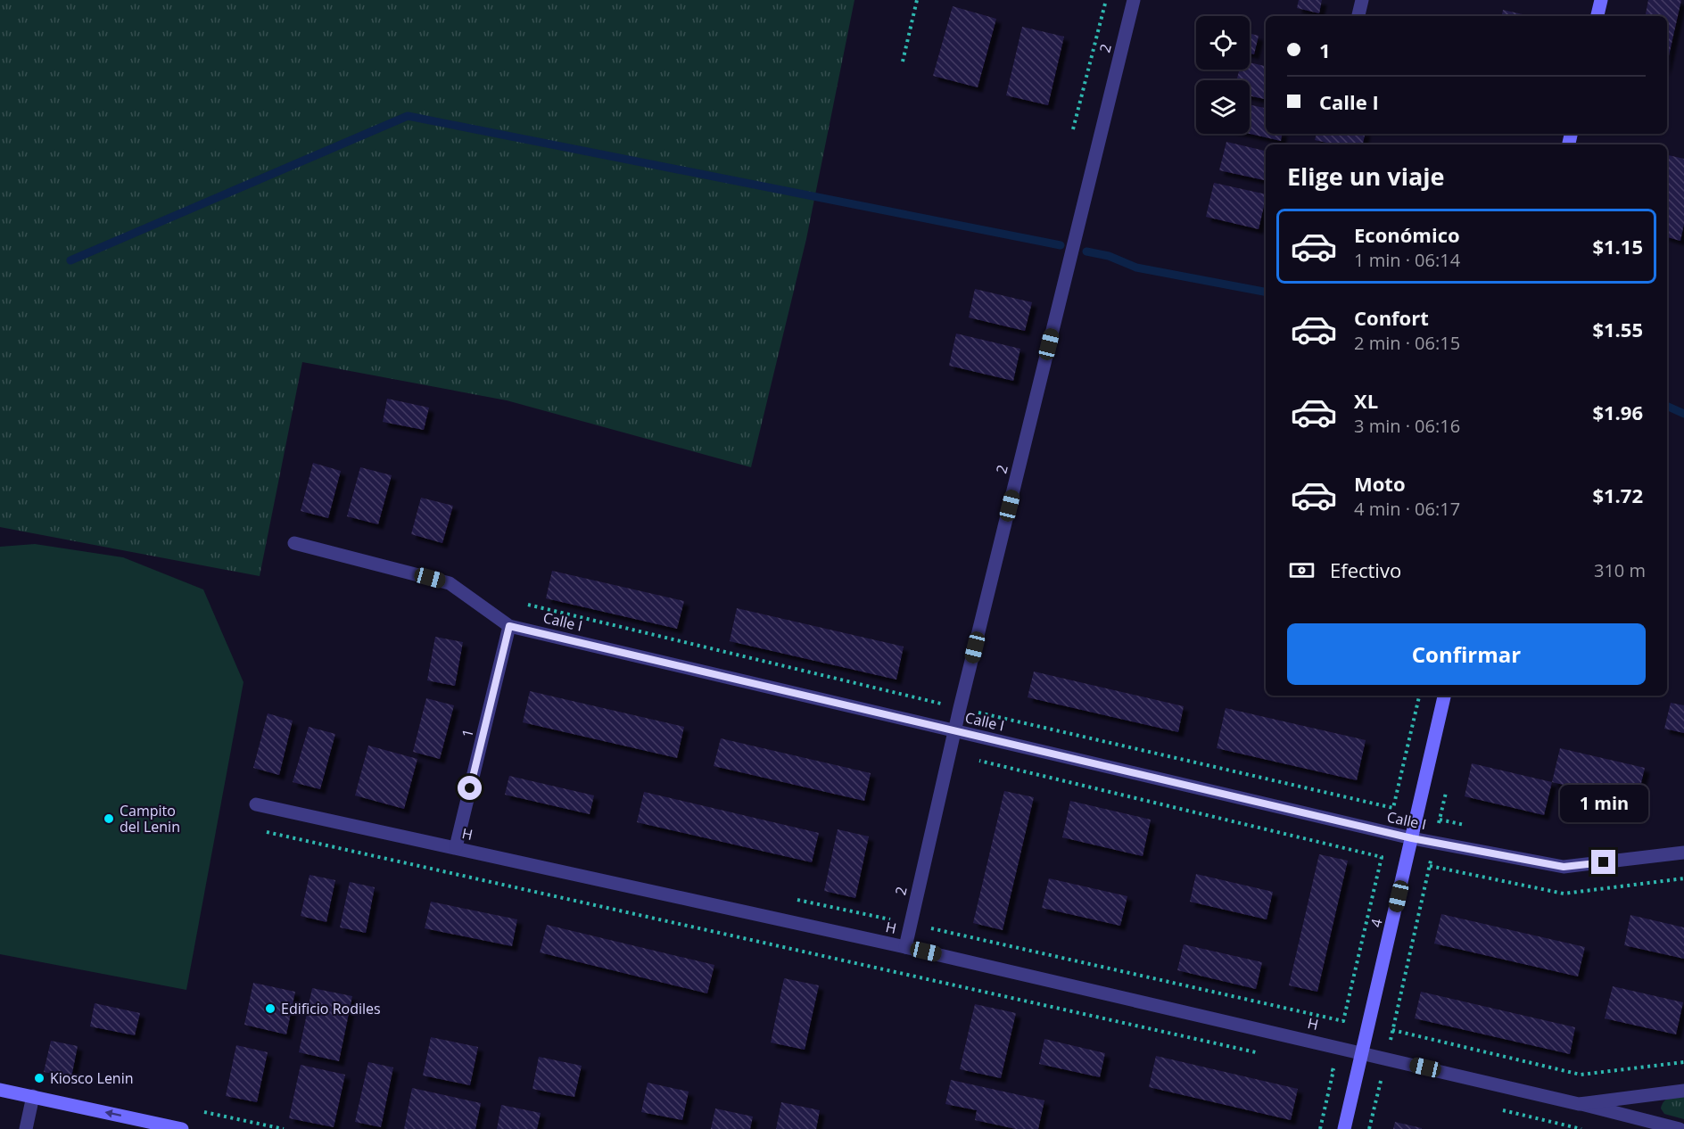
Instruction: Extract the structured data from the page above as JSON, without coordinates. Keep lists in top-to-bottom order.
{
  "streets": {
    "street": [
      "2",
      "Calle I",
      "1",
      "H",
      "4"
    ]
  },
  "crossings": [
    ["2", "Calle I"],
    ["2", "H"],
    ["Calle I", "1"],
    ["Calle I", "4"],
    ["1", "H"],
    ["H", "4"]
  ],
  "places": ["Campito del Lenin", "Edificio Rodiles", "Kiosco Lenin"],
  "page": {
    "banner": ["1", "Calle I"],
    "heading": "Elige un viaje",
    "list": [
      {
        "name": "Económico",
        "note": "1 min · 06:14",
        "value": "$1.15"
      },
      {
        "name": "Confort",
        "note": "2 min · 06:15",
        "value": "$1.55"
      },
      {
        "name": "XL",
        "note": "3 min · 06:16",
        "value": "$1.96"
      },
      {
        "name": "Moto",
        "note": "4 min · 06:17",
        "value": "$1.72"
      }
    ],
    "pay": ["Efectivo", "310 m"],
    "buttons": "Confirmar",
    "bubble": "1 min"
  }
}
